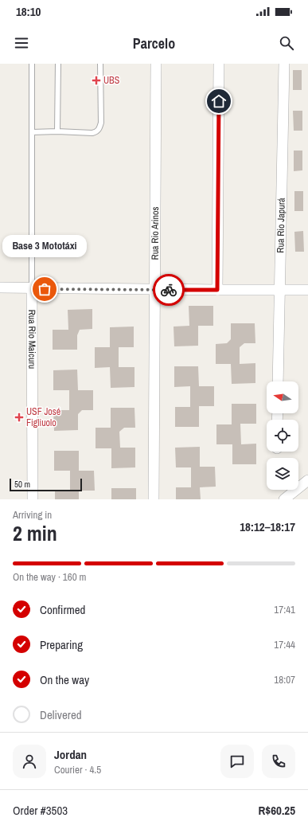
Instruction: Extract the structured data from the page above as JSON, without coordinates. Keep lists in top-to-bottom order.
{
  "streets": {
    "street": ["Rua Rio Japurá", "Rua Rio Arinos", "Rua Rio Maicuru"]
  },
  "places": {
    "health": ["UBS", "USF José Figliuolo"],
    "other": ["Base 3 Mototáxi"]
  },
  "scale_bar": "50 m",
  "north": "left",
  "page": {
    "status": "18:10",
    "header": "Parcelo",
    "bubble": "Base 3 Mototáxi",
    "scale": "50 m",
    "heading": ["2 min", "Arriving in", "18:12–18:17"],
    "panel": [
      "Jordan",
      "Courier · 4.5",
      "Order #3503",
      "R$60.25"
    ],
    "bar": "On the way · 160 m",
    "list": [
      ["Confirmed", "17:41"],
      ["Preparing", "17:44"],
      ["On the way", "18:07"],
      "Delivered"
    ]
  }
}
